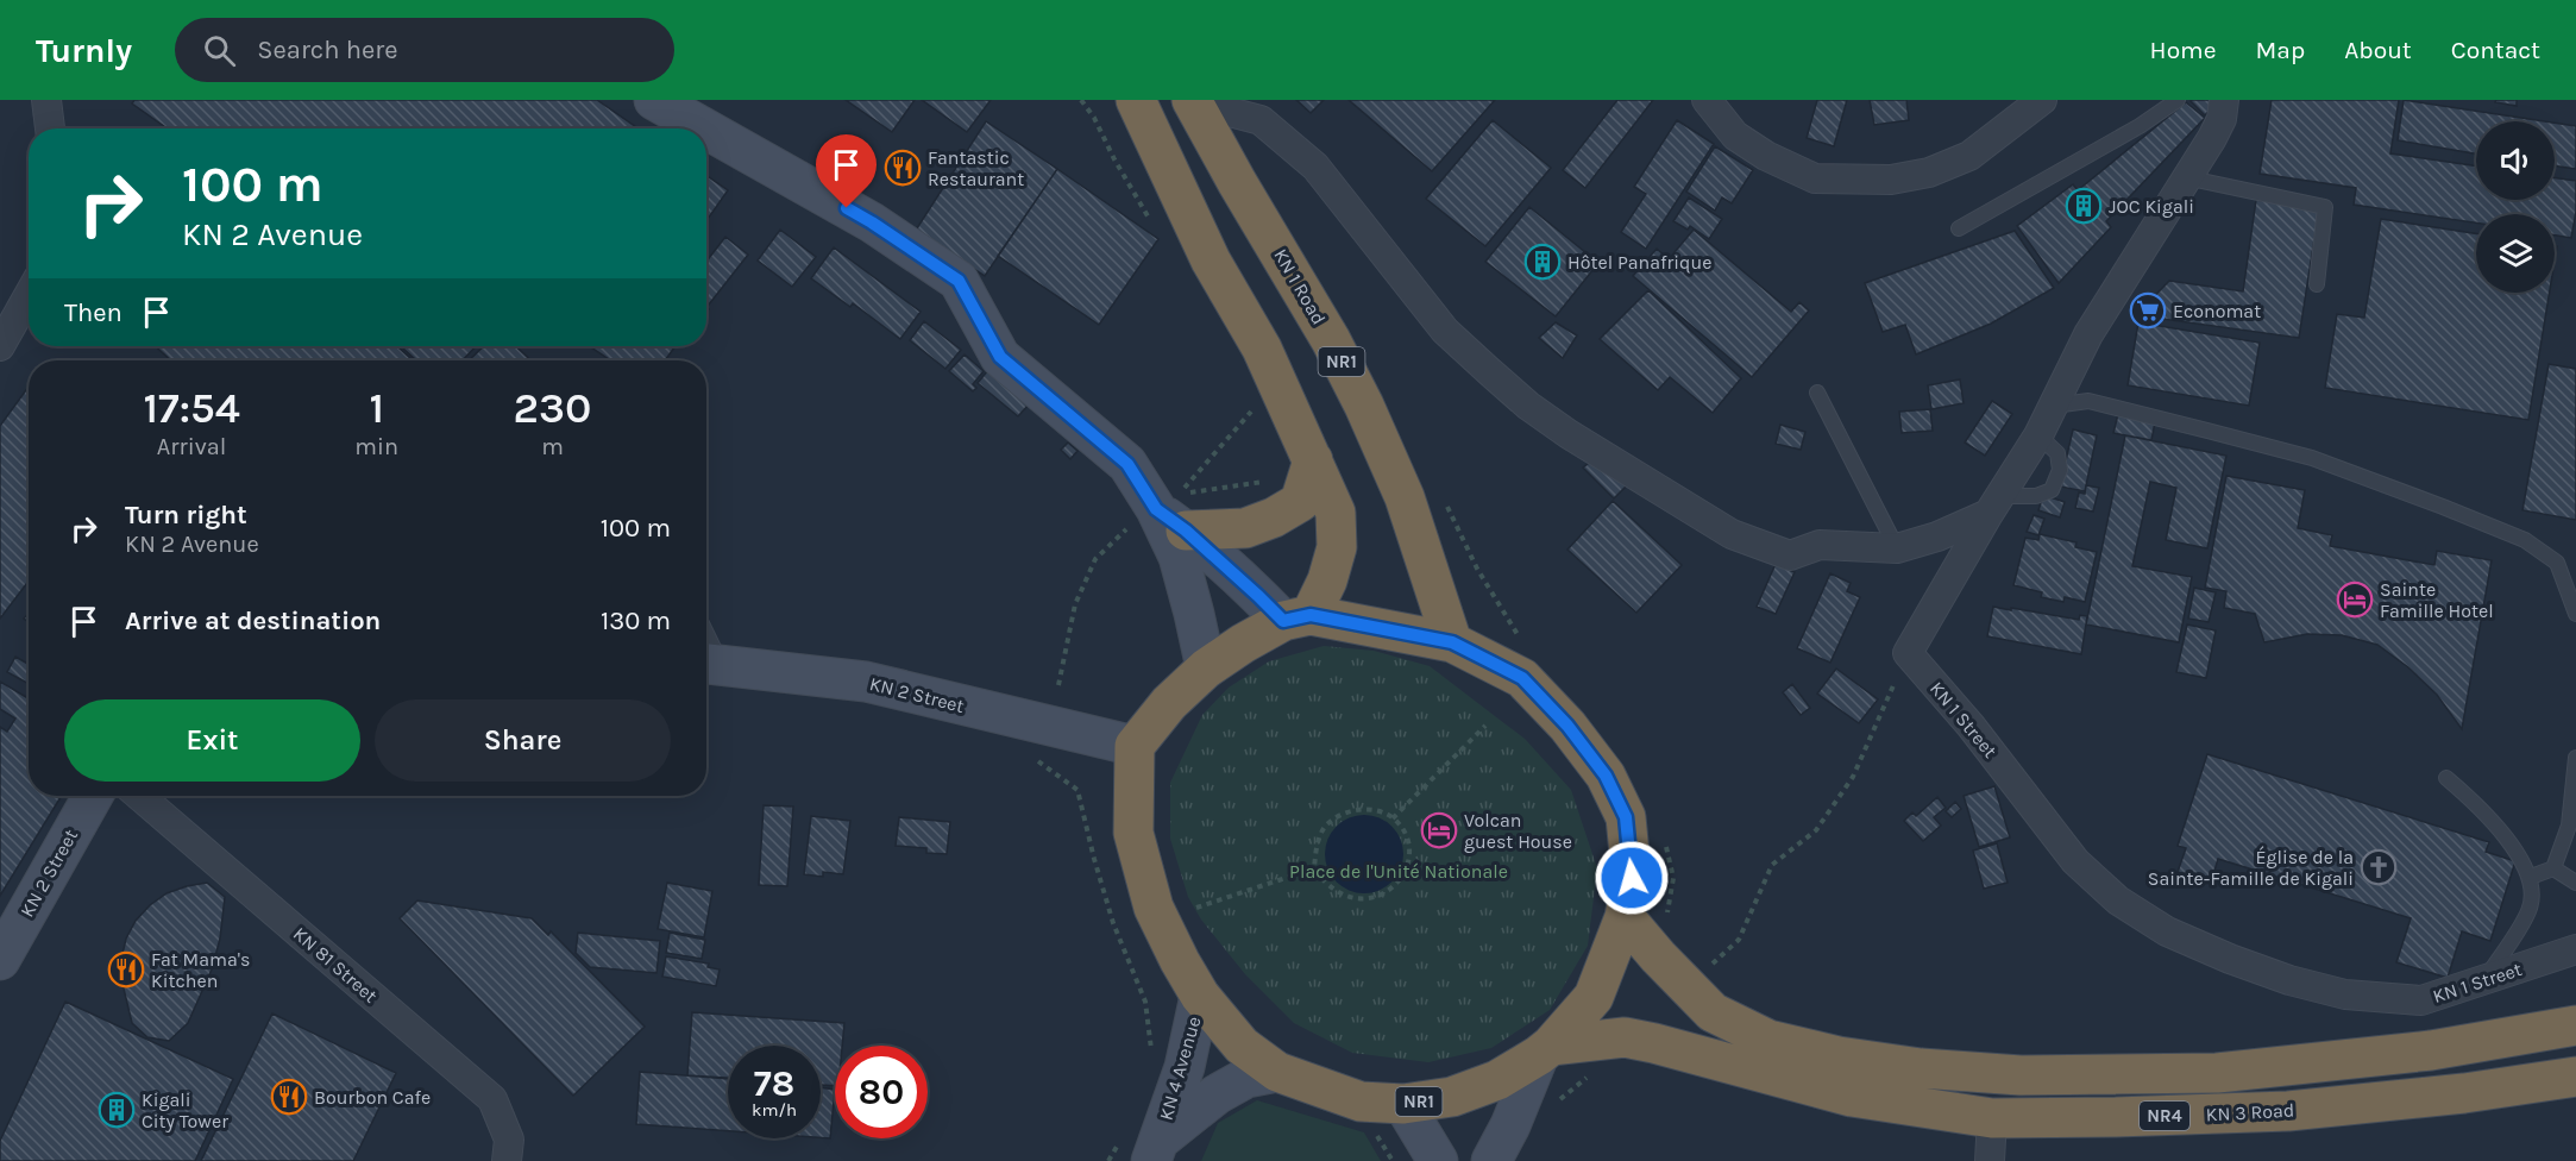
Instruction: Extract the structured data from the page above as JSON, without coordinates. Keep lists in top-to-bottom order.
{
  "streets": {
    "highway": [
      "KN 1 Road",
      "NR1",
      "KN 3 Road",
      "NR4"
    ],
    "main road": ["KN 2 Street", "KN 4 Avenue"],
    "street": ["KN 1 Street", "KN 81 Street"]
  },
  "crossings": [
    ["KN 1 Road", "NR1"],
    ["NR1", "KN 2 Street"],
    ["NR1", "KN 4 Avenue"],
    ["NR1", "KN 3 Road"]
  ],
  "parks": ["Place de l'Unité Nationale"],
  "places": {
    "restaurant": ["Fantastic Restaurant", "Fat Mama's Kitchen", "Bourbon Cafe"],
    "building": ["JOC Kigali", "Hôtel Panafrique", "Kigali City Tower"],
    "supermarket": ["Economat"],
    "hotel": ["Sainte Famille Hotel", "Volcan guest House"],
    "church": ["Église de la Sainte-Famille de Kigali"]
  },
  "page": {
    "header": "Turnly",
    "search": "Search here",
    "nav": [
      "Home",
      "Map",
      "About",
      "Contact"
    ],
    "turn": ["100 m", "KN 2 Avenue"],
    "then": "Then",
    "eta": [
      "17:54",
      "Arrival",
      "1",
      "min",
      "230",
      "m"
    ],
    "list": [
      {
        "name": "Turn right",
        "note": "KN 2 Avenue",
        "value": "100 m"
      },
      {
        "name": "Arrive at destination",
        "value": "130 m"
      }
    ],
    "buttons": ["Exit", "Share"],
    "speed": "78 km/h",
    "limit": "80"
  }
}
